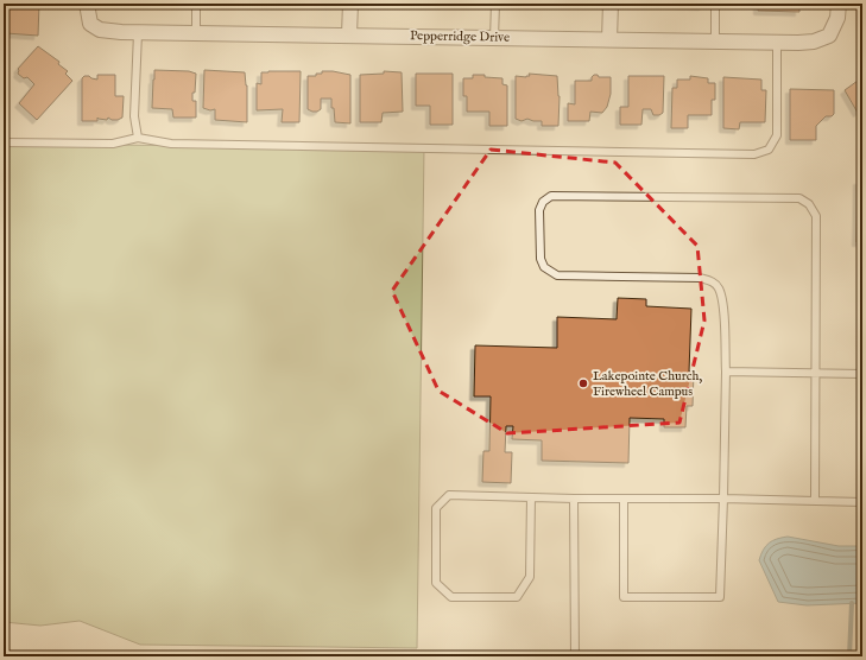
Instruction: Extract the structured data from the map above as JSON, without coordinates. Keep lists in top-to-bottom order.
{
  "streets": {
    "street": ["Pepperridge Drive"]
  },
  "places": ["Lakepointe Church, Firewheel Campus"]
}
